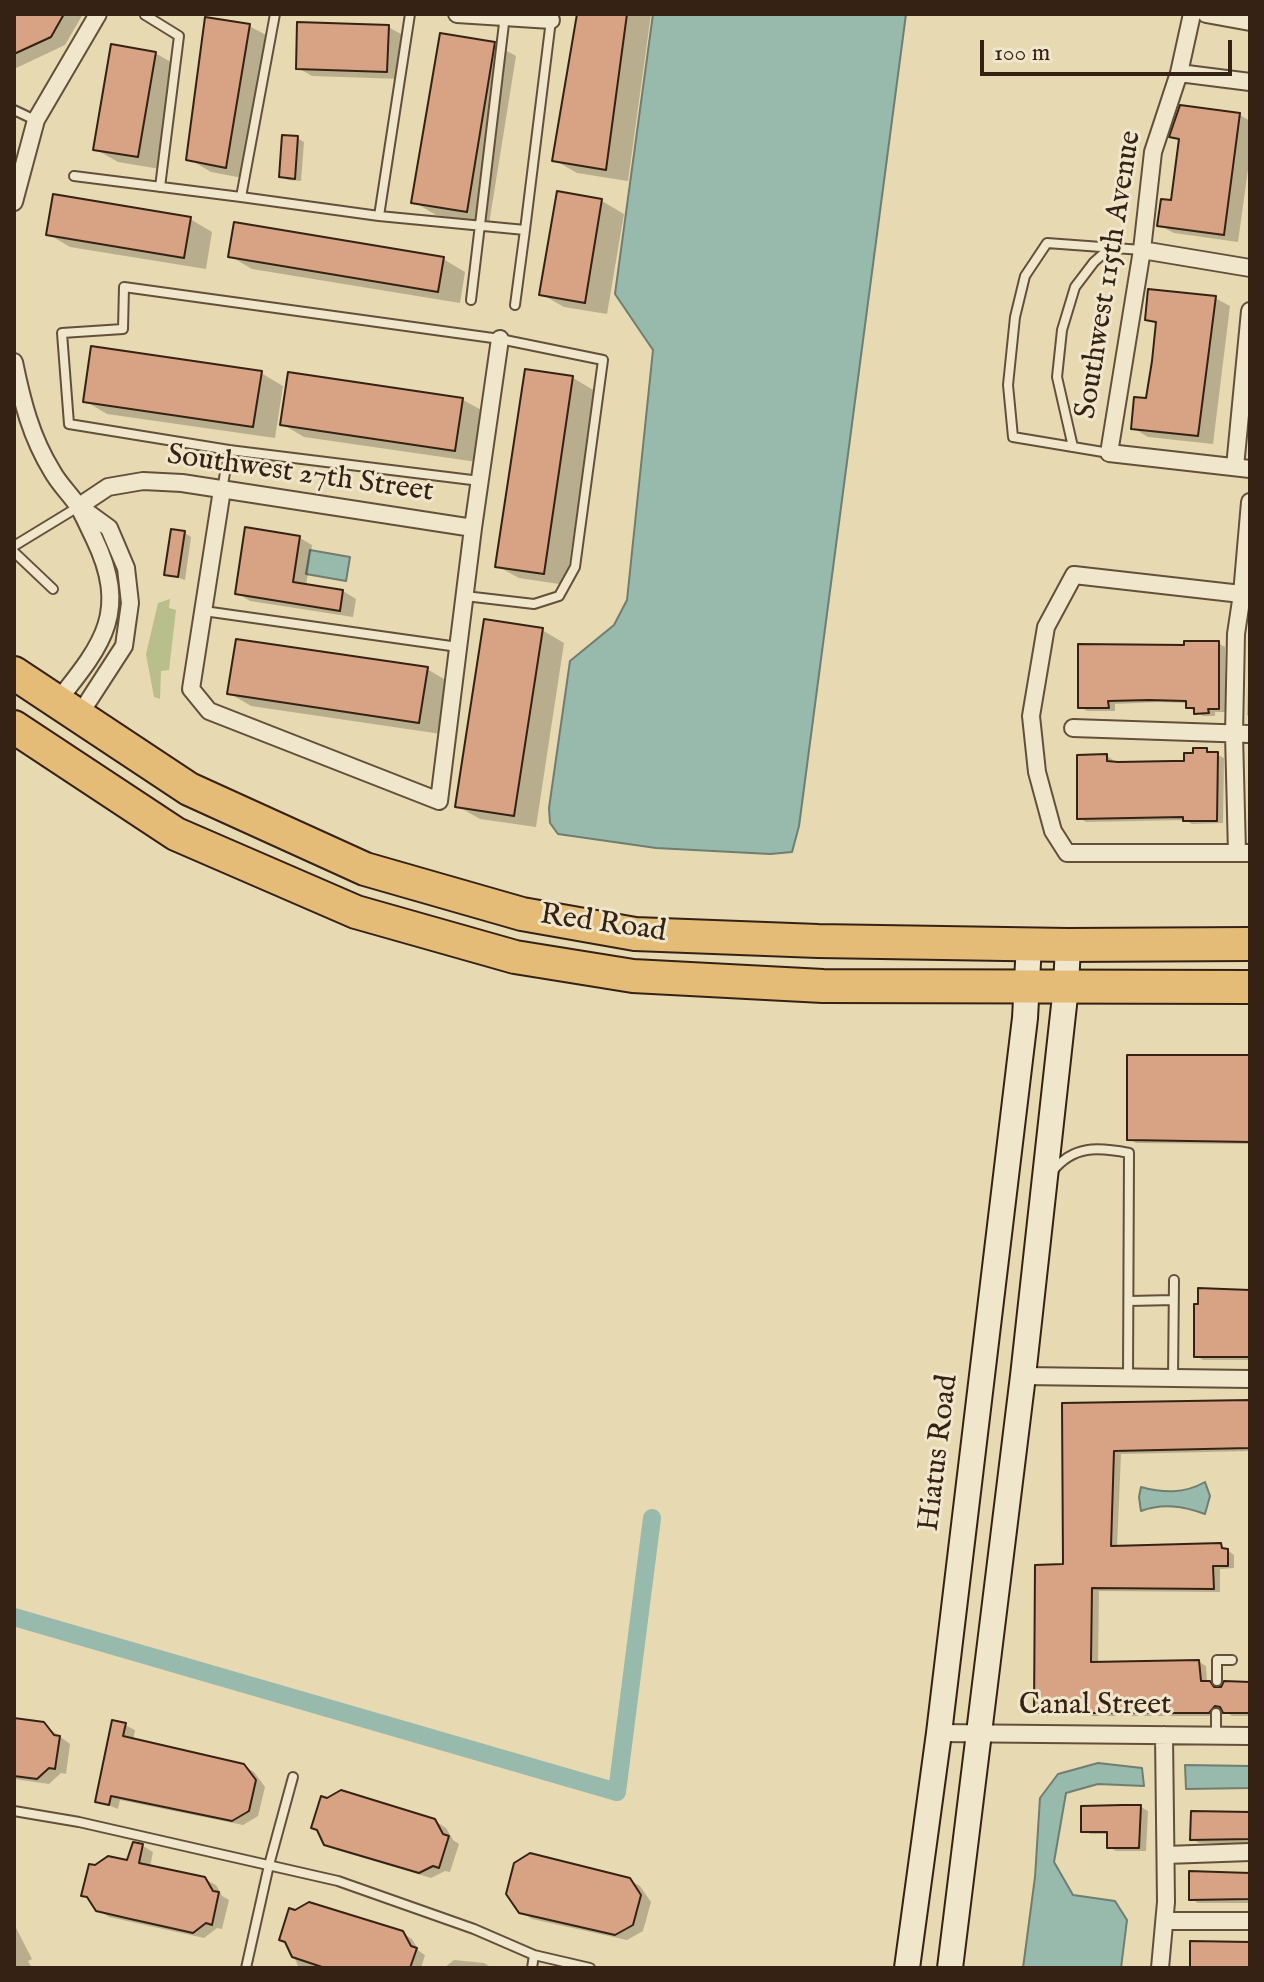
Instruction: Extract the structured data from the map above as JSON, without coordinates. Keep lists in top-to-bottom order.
{
  "streets": {
    "highway": ["Red Road"],
    "main road": ["Hiatus Road"],
    "street": ["Southwest 115th Avenue", "Southwest 27th Street", "Canal Street"]
  },
  "crossings": [
    ["Red Road", "Hiatus Road"],
    ["Hiatus Road", "Canal Street"]
  ],
  "scale_bar": "100 m"
}
